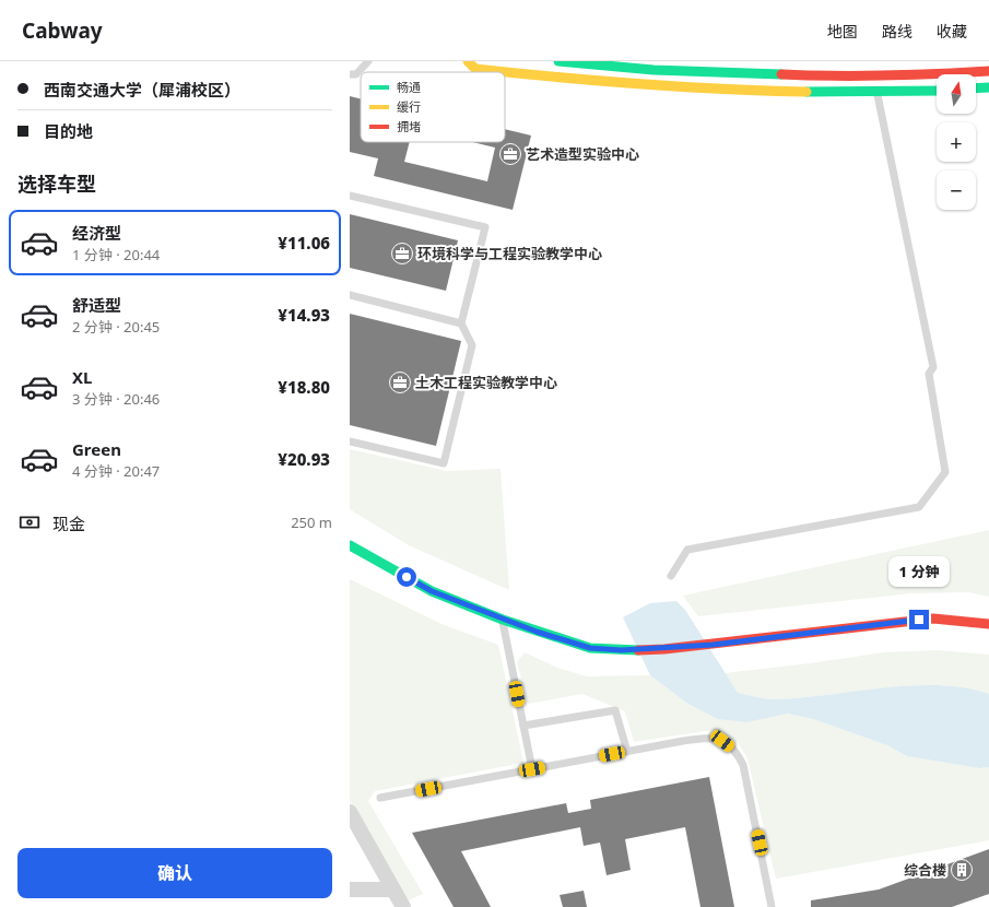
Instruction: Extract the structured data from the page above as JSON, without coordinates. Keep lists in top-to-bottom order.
{
  "places": {
    "office": ["艺术造型实验中心", "环境科学与工程实验教学中心", "土木工程实验教学中心"],
    "building": ["综合楼"]
  },
  "legend": ["畅通", "缓行", "拥堵"],
  "north": "top",
  "page": {
    "header": "Cabway",
    "nav": ["地图", "路线", "收藏"],
    "banner": ["西南交通大学（犀浦校区）", "目的地"],
    "map_buttons": ["+", "−"],
    "heading": "选择车型",
    "list": [
      {
        "name": "经济型",
        "note": "1 分钟 · 20:44",
        "value": "¥11.06"
      },
      {
        "name": "舒适型",
        "note": "2 分钟 · 20:45",
        "value": "¥14.93"
      },
      {
        "name": "XL",
        "note": "3 分钟 · 20:46",
        "value": "¥18.80"
      },
      {
        "name": "Green",
        "note": "4 分钟 · 20:47",
        "value": "¥20.93"
      }
    ],
    "pay": ["现金", "250 m"],
    "bubble": "1 分钟",
    "buttons": "确认"
  }
}
